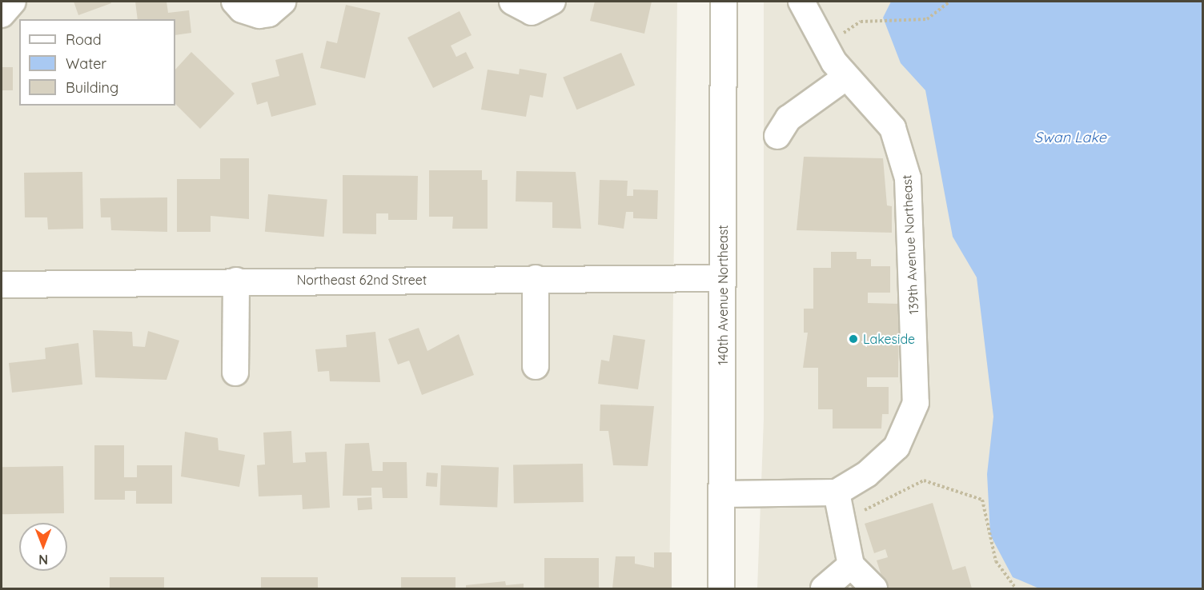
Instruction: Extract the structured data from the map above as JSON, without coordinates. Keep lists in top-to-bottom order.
{
  "streets": {
    "street": ["139th Avenue Northeast", "Northeast 62nd Street", "140th Avenue Northeast"]
  },
  "crossings": [
    ["Northeast 62nd Street", "140th Avenue Northeast"]
  ],
  "water": ["Swan Lake"],
  "places": ["Lakeside"],
  "legend": ["Road", "Water", "Building"],
  "north": "bottom"
}
